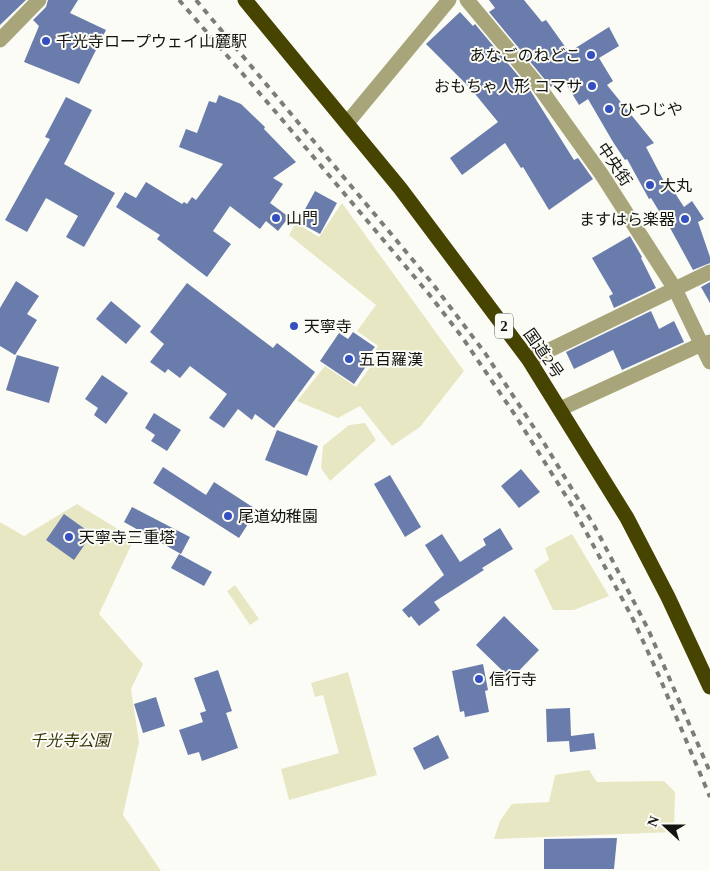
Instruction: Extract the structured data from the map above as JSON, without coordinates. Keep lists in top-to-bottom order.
{
  "streets": {
    "highway": ["2", "国道2号"],
    "street": ["中央街"]
  },
  "parks": ["千光寺公園"],
  "places": [
    "千光寺ロープウェイ山麓駅",
    "あなごのねどこ",
    "おもちゃ人形 コマサ",
    "ひつじや",
    "大丸",
    "山門",
    "ますはら楽器",
    "天寧寺",
    "五百羅漢",
    "尾道幼稚園",
    "天寧寺三重塔",
    "信行寺"
  ],
  "north": "left"
}
